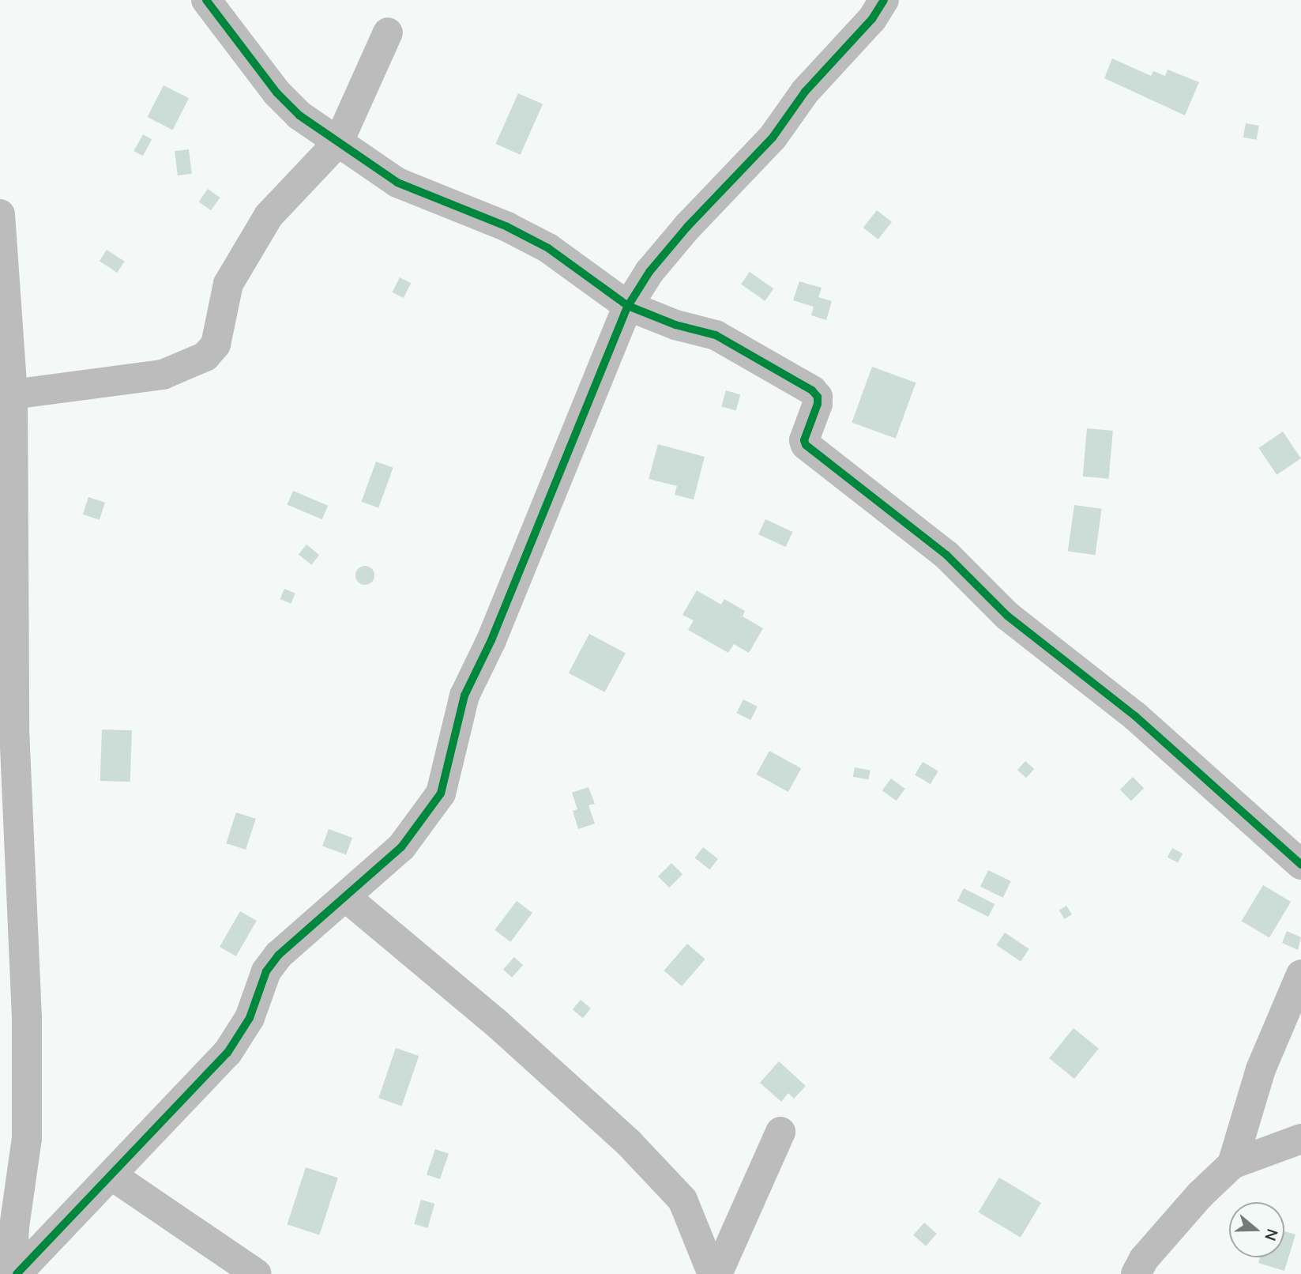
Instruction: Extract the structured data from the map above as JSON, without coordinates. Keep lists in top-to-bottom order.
{
  "north": "right"
}
